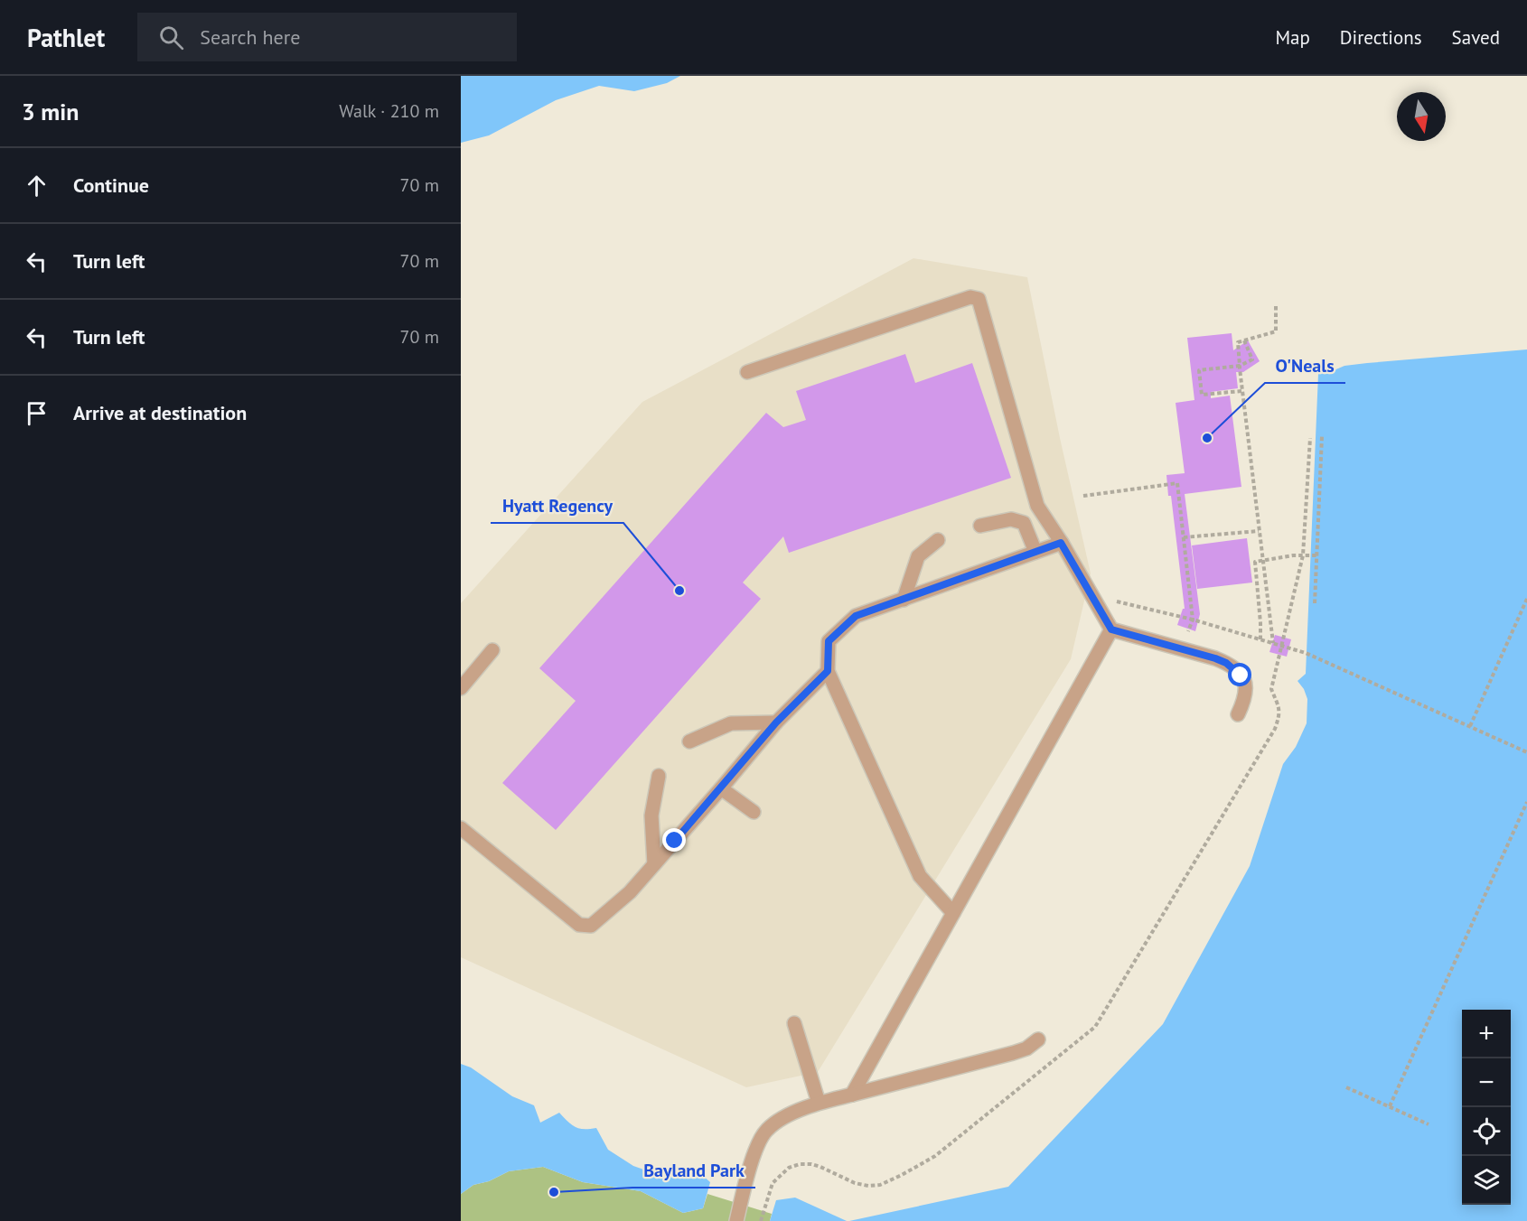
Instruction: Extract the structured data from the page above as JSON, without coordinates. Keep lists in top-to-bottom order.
{
  "places": ["O'Neals", "Hyatt Regency", "Bayland Park"],
  "north": "bottom",
  "page": {
    "header": "Pathlet",
    "search": "Search here",
    "nav": ["Map", "Directions", "Saved"],
    "heading": ["3 min", "Walk · 210 m"],
    "list": [
      ["Continue", "70 m"],
      ["Turn left", "70 m"],
      ["Turn left", "70 m"],
      "Arrive at destination"
    ],
    "map_buttons": ["+", "−"]
  }
}
